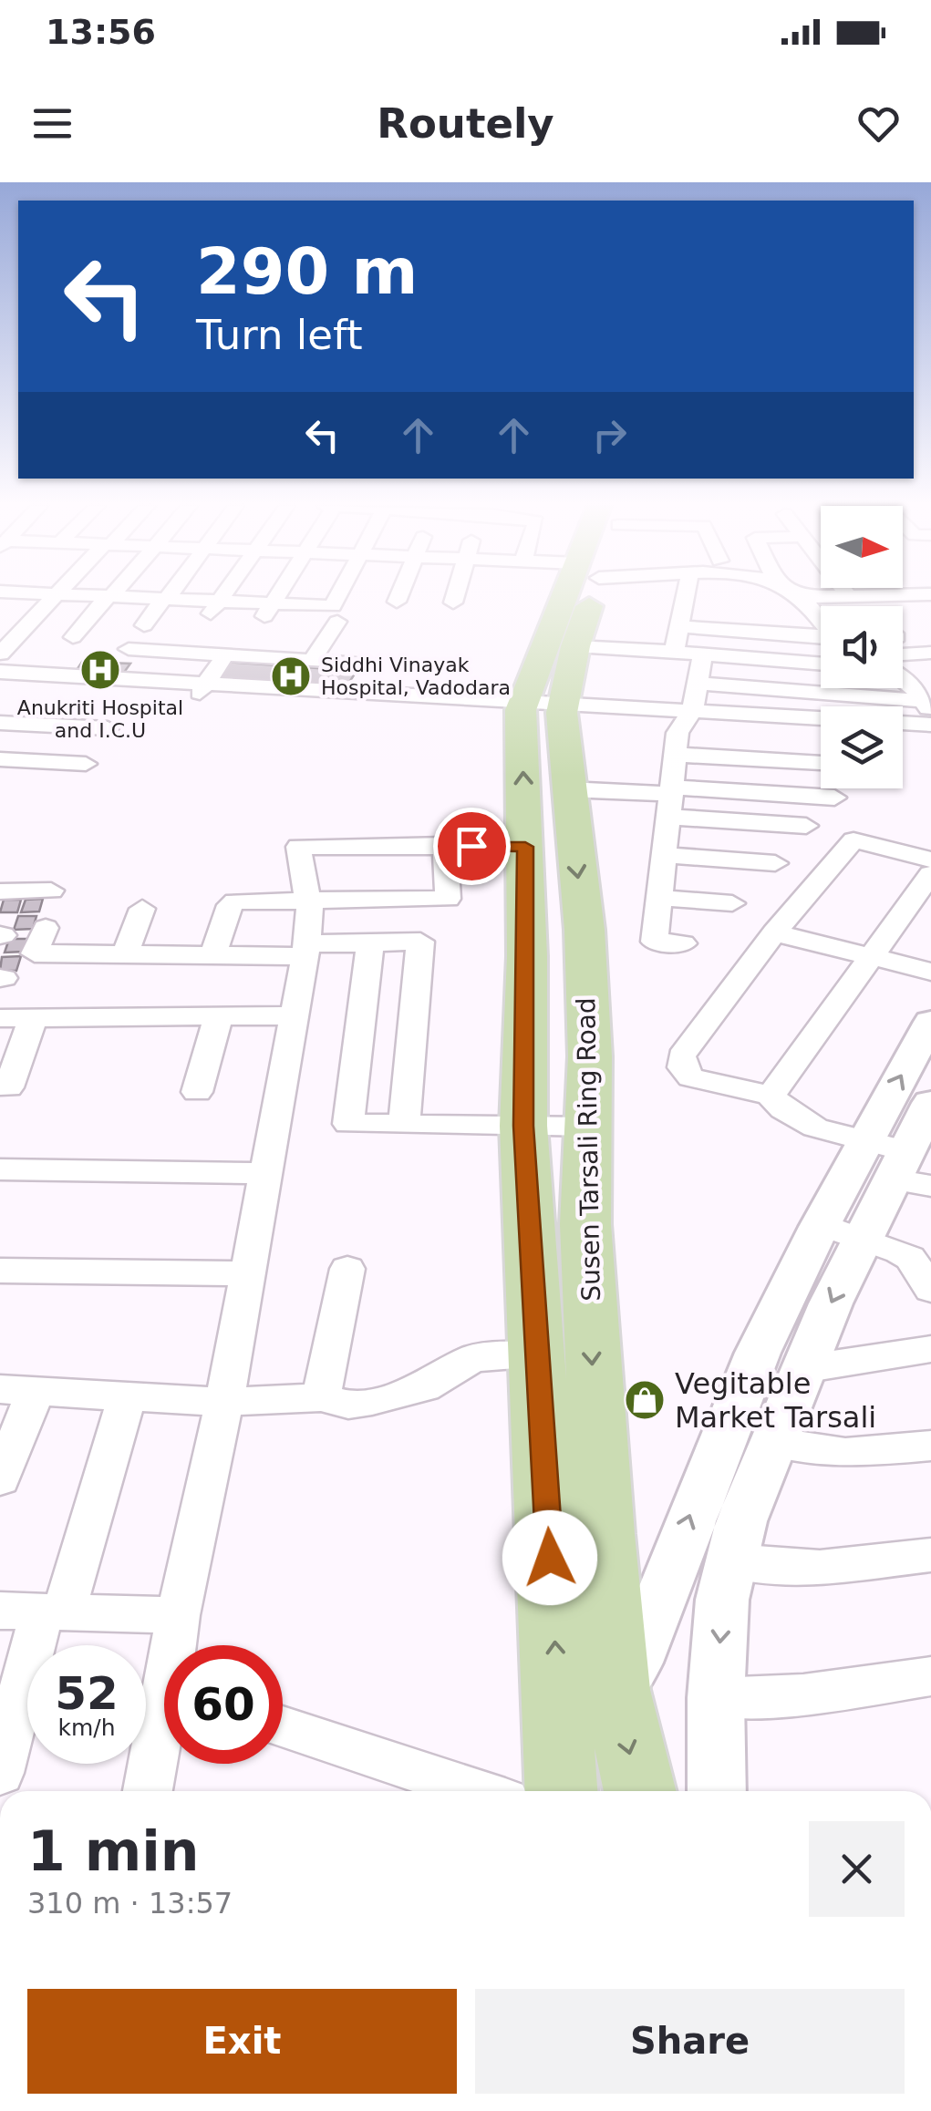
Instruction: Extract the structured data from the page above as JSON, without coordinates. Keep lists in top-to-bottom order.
{
  "streets": {
    "main road": ["Susen Tarsali Ring Road"]
  },
  "places": {
    "hospital": ["Anukriti Hospital and I.C.U", "Siddhi Vinayak Hospital, Vadodara"],
    "shop": ["Vegitable Market Tarsali"]
  },
  "north": "right",
  "page": {
    "status": "13:56",
    "header": "Routely",
    "turn": ["290 m", "Turn left"],
    "speed": "52 km/h",
    "limit": "60",
    "heading": ["1 min", "310 m · 13:57"],
    "buttons": ["Exit", "Share"]
  }
}
